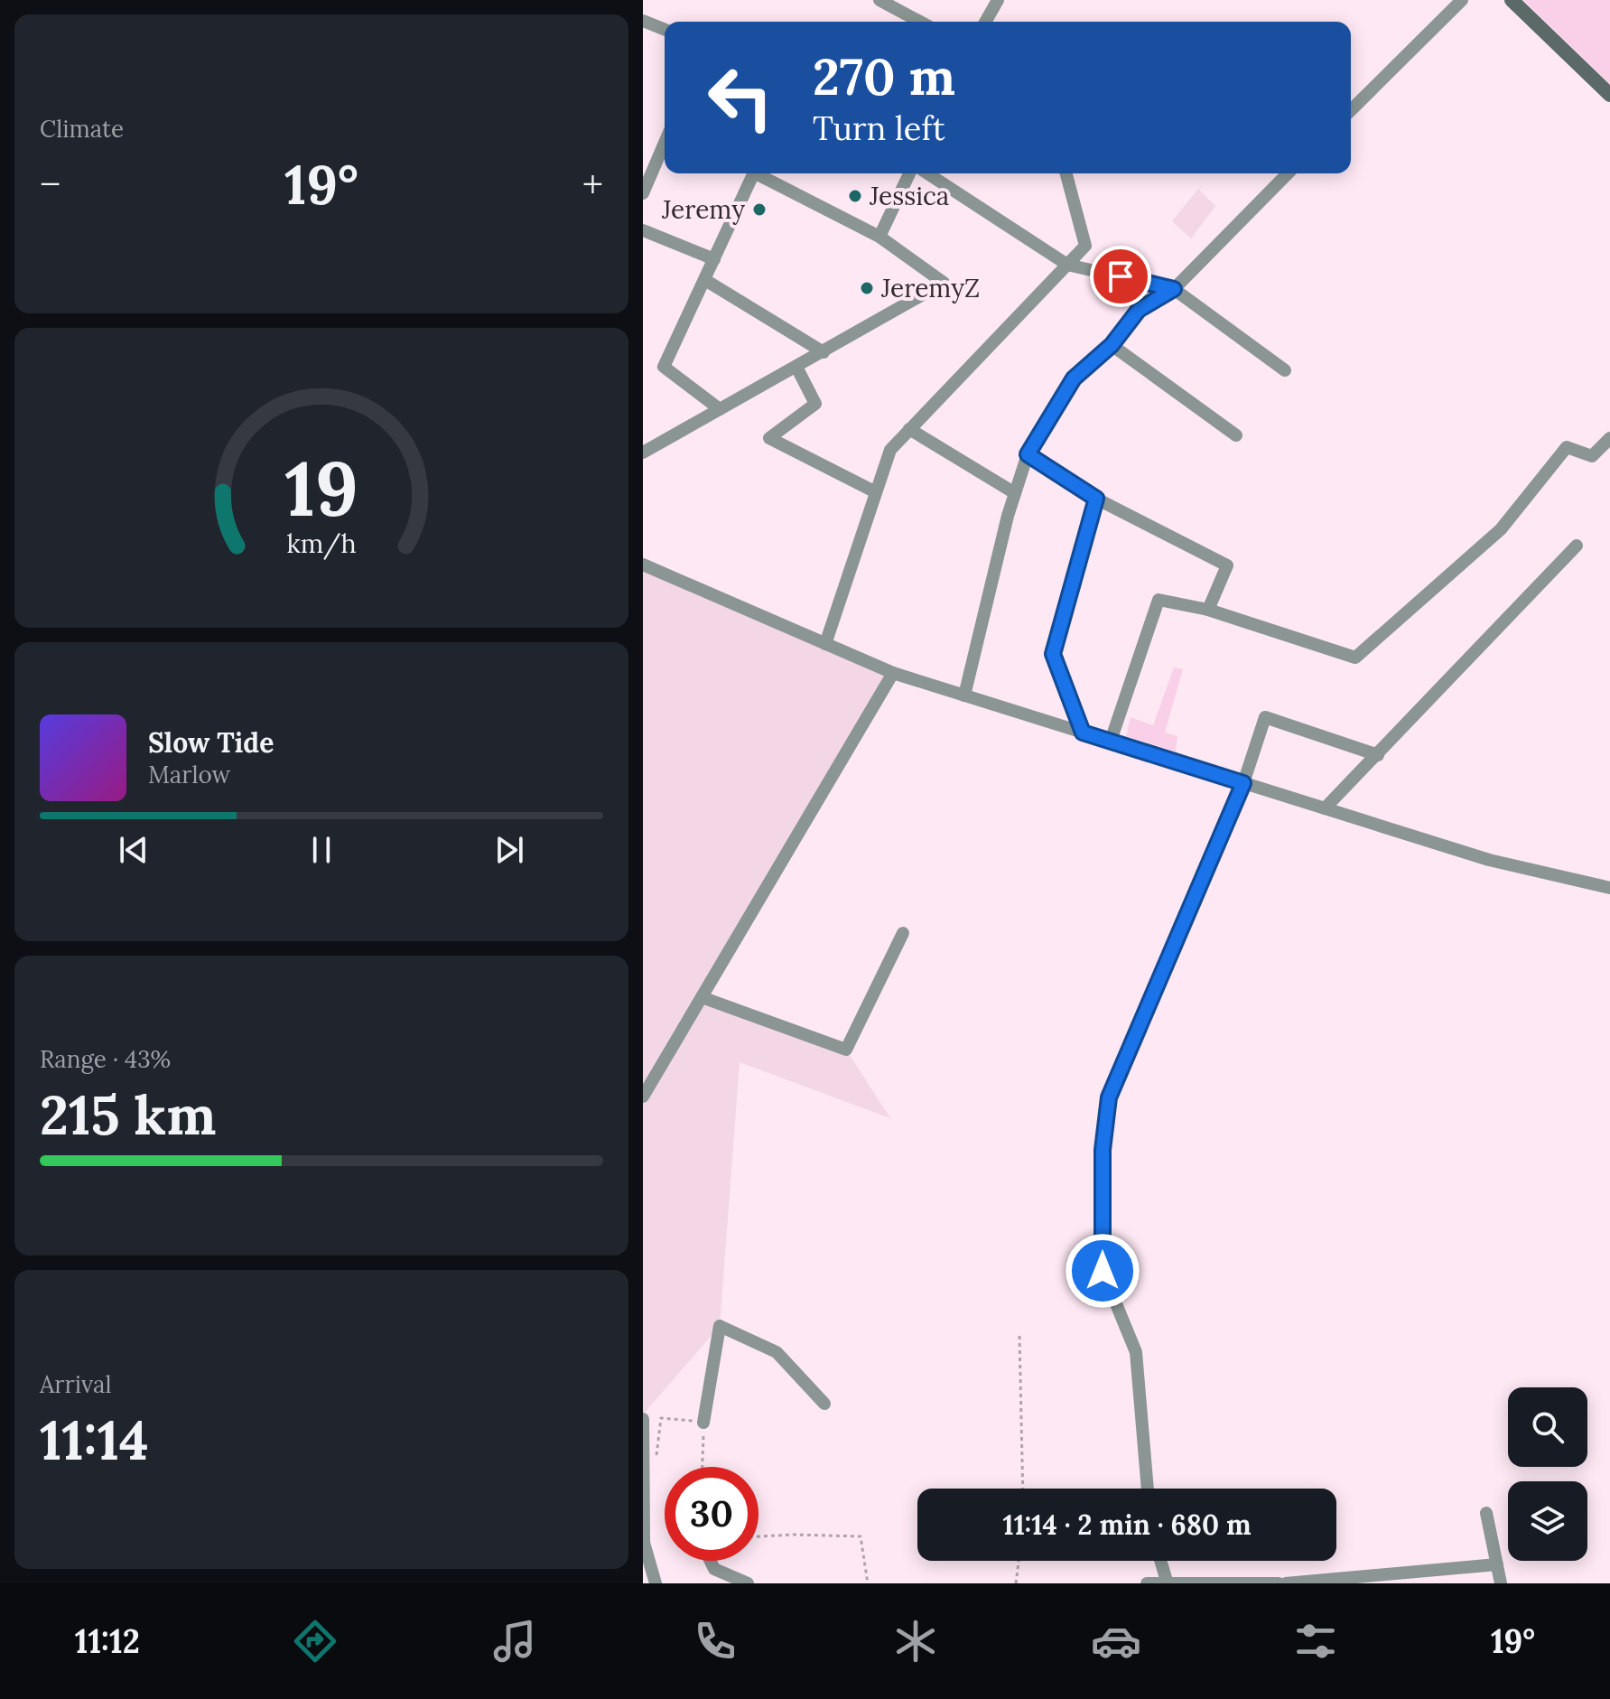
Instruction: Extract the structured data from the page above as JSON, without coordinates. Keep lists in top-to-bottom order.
{
  "places": ["Jessica", "Jeremy", "JeremyZ"],
  "page": {
    "tile": [
      "Climate",
      ["Range · 43%", "215 km"],
      ["Arrival", "11:14"]
    ],
    "turn": ["270 m", "Turn left"],
    "heat": ["−", "19°", "+"],
    "song": ["Slow Tide", "Marlow"],
    "limit": "30",
    "trip": "11:14 · 2 min · 680 m",
    "tabs": ["11:12", "19°"],
    "gauge": ["19", "km/h"]
  }
}
